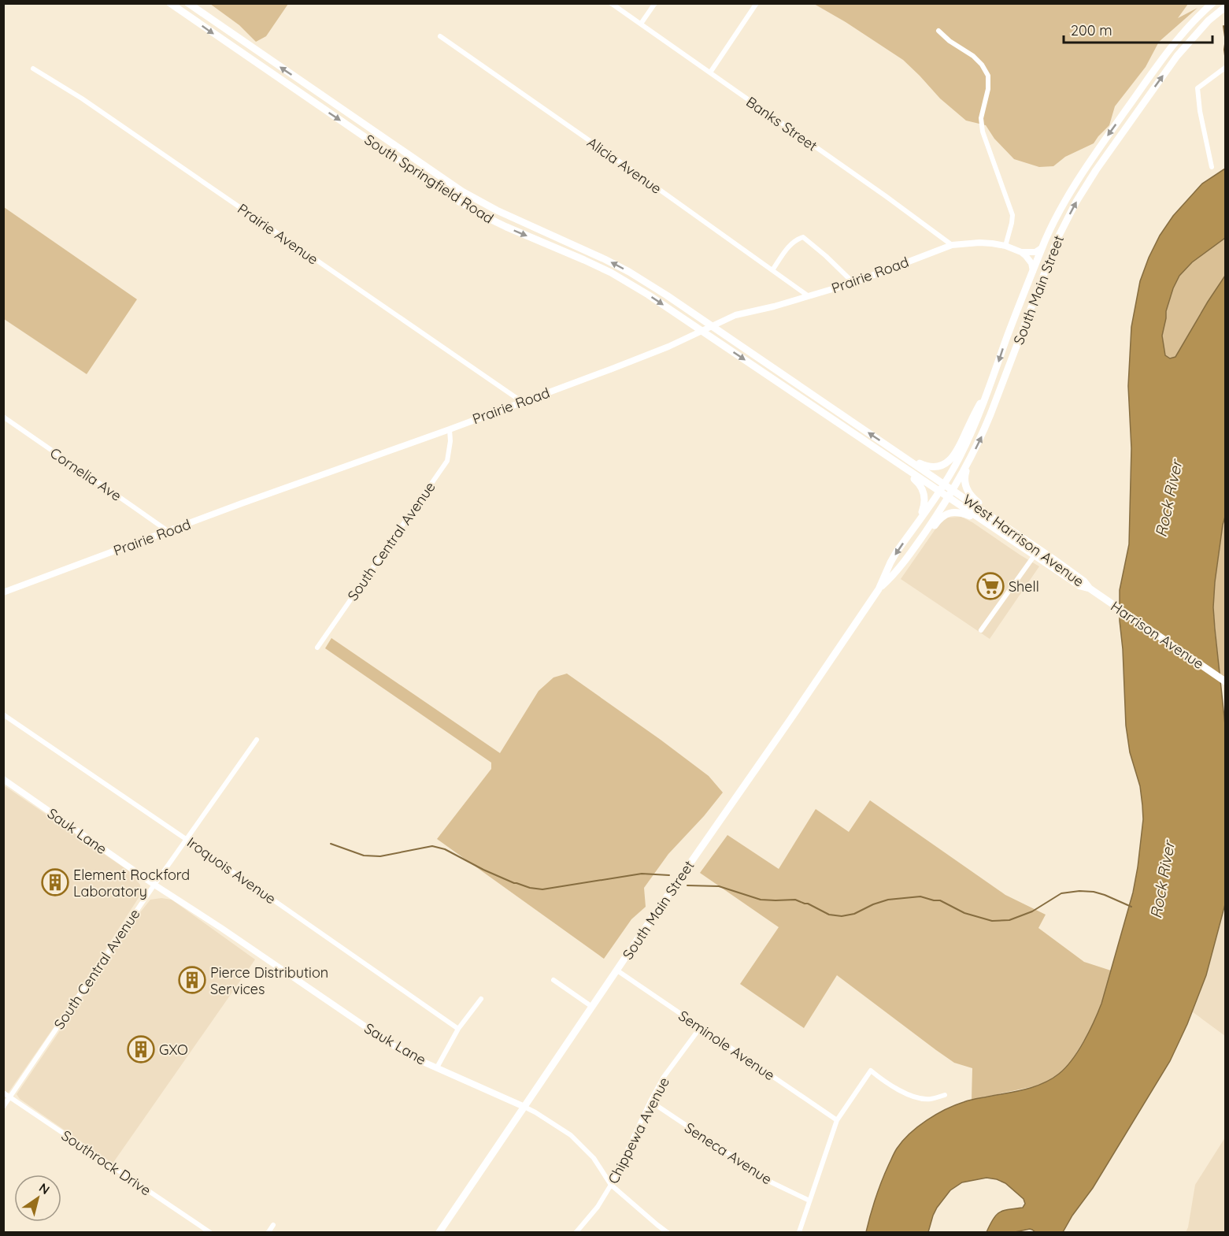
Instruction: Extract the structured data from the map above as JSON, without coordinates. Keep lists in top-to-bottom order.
{
  "streets": {
    "main road": [
      "South Springfield Road",
      "South Main Street",
      "West Harrison Avenue",
      "Harrison Avenue"
    ],
    "street": [
      "Banks Street",
      "Alicia Avenue",
      "Prairie Avenue",
      "Prairie Road",
      "Cornelia Ave",
      "South Central Avenue",
      "Sauk Lane",
      "Iroquois Avenue",
      "Seminole Avenue",
      "Chippewa Avenue",
      "Seneca Avenue",
      "Southrock Drive"
    ]
  },
  "crossings": [
    ["Banks Street", "Prairie Road"],
    ["Alicia Avenue", "Prairie Road"],
    ["South Springfield Road", "Prairie Road"],
    ["South Springfield Road", "West Harrison Avenue"],
    ["Prairie Avenue", "Prairie Road"],
    ["Prairie Road", "Cornelia Ave"],
    ["Prairie Road", "West Harrison Avenue"],
    ["Prairie Road", "South Central Avenue"],
    ["South Main Street", "West Harrison Avenue"],
    ["South Main Street", "Seminole Avenue"],
    ["West Harrison Avenue", "Harrison Avenue"],
    ["South Central Avenue", "Sauk Lane"],
    ["South Central Avenue", "Iroquois Avenue"],
    ["South Central Avenue", "Southrock Drive"],
    ["Seminole Avenue", "Chippewa Avenue"],
    ["Chippewa Avenue", "Seneca Avenue"]
  ],
  "water": ["Rock River"],
  "places": {
    "supermarket": ["Shell"],
    "building": ["Element Rockford Laboratory", "Pierce Distribution Services", "GXO"]
  },
  "scale_bar": "200 m",
  "north": "top right"
}
